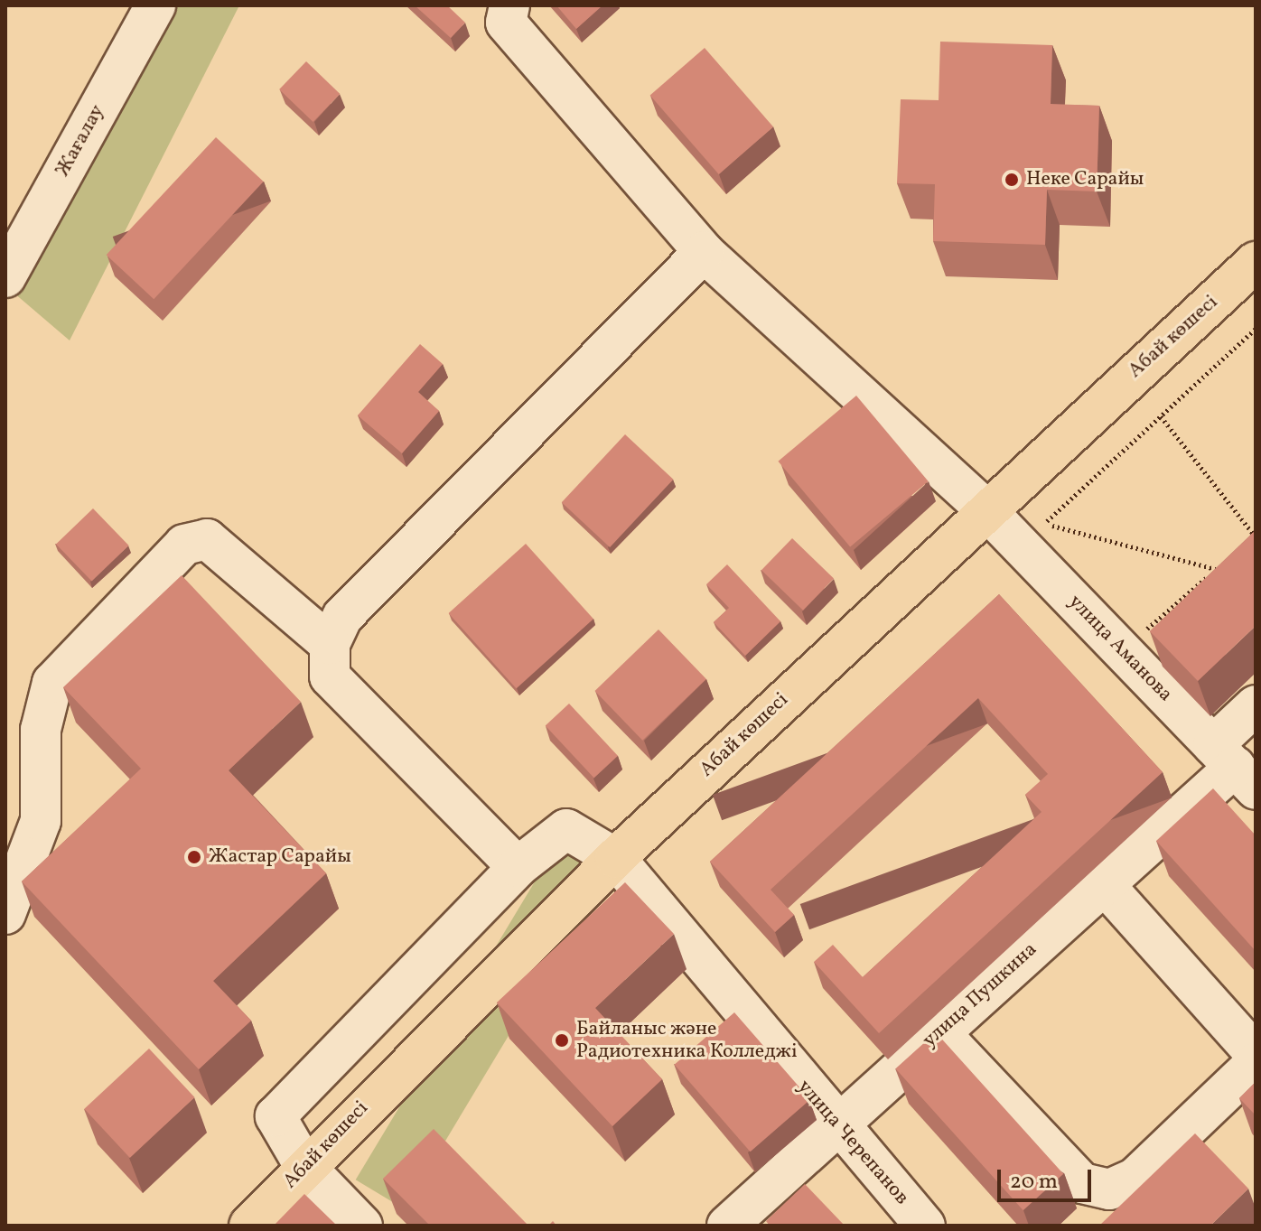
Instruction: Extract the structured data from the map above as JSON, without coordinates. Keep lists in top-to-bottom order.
{
  "streets": {
    "main road": ["Абай көшесі"],
    "street": [
      "Жағалау",
      "улица Аманова",
      "улица Пушкина",
      "улица Черепанов"
    ]
  },
  "crossings": [
    ["Абай көшесі", "улица Аманова"],
    ["Абай көшесі", "улица Черепанов"],
    ["улица Аманова", "улица Пушкина"],
    ["улица Пушкина", "улица Черепанов"]
  ],
  "places": ["Неке Сарайы", "Жастар Сарайы", "Байланыс және Радиотехника Колледжі"],
  "scale_bar": "20 m"
}
